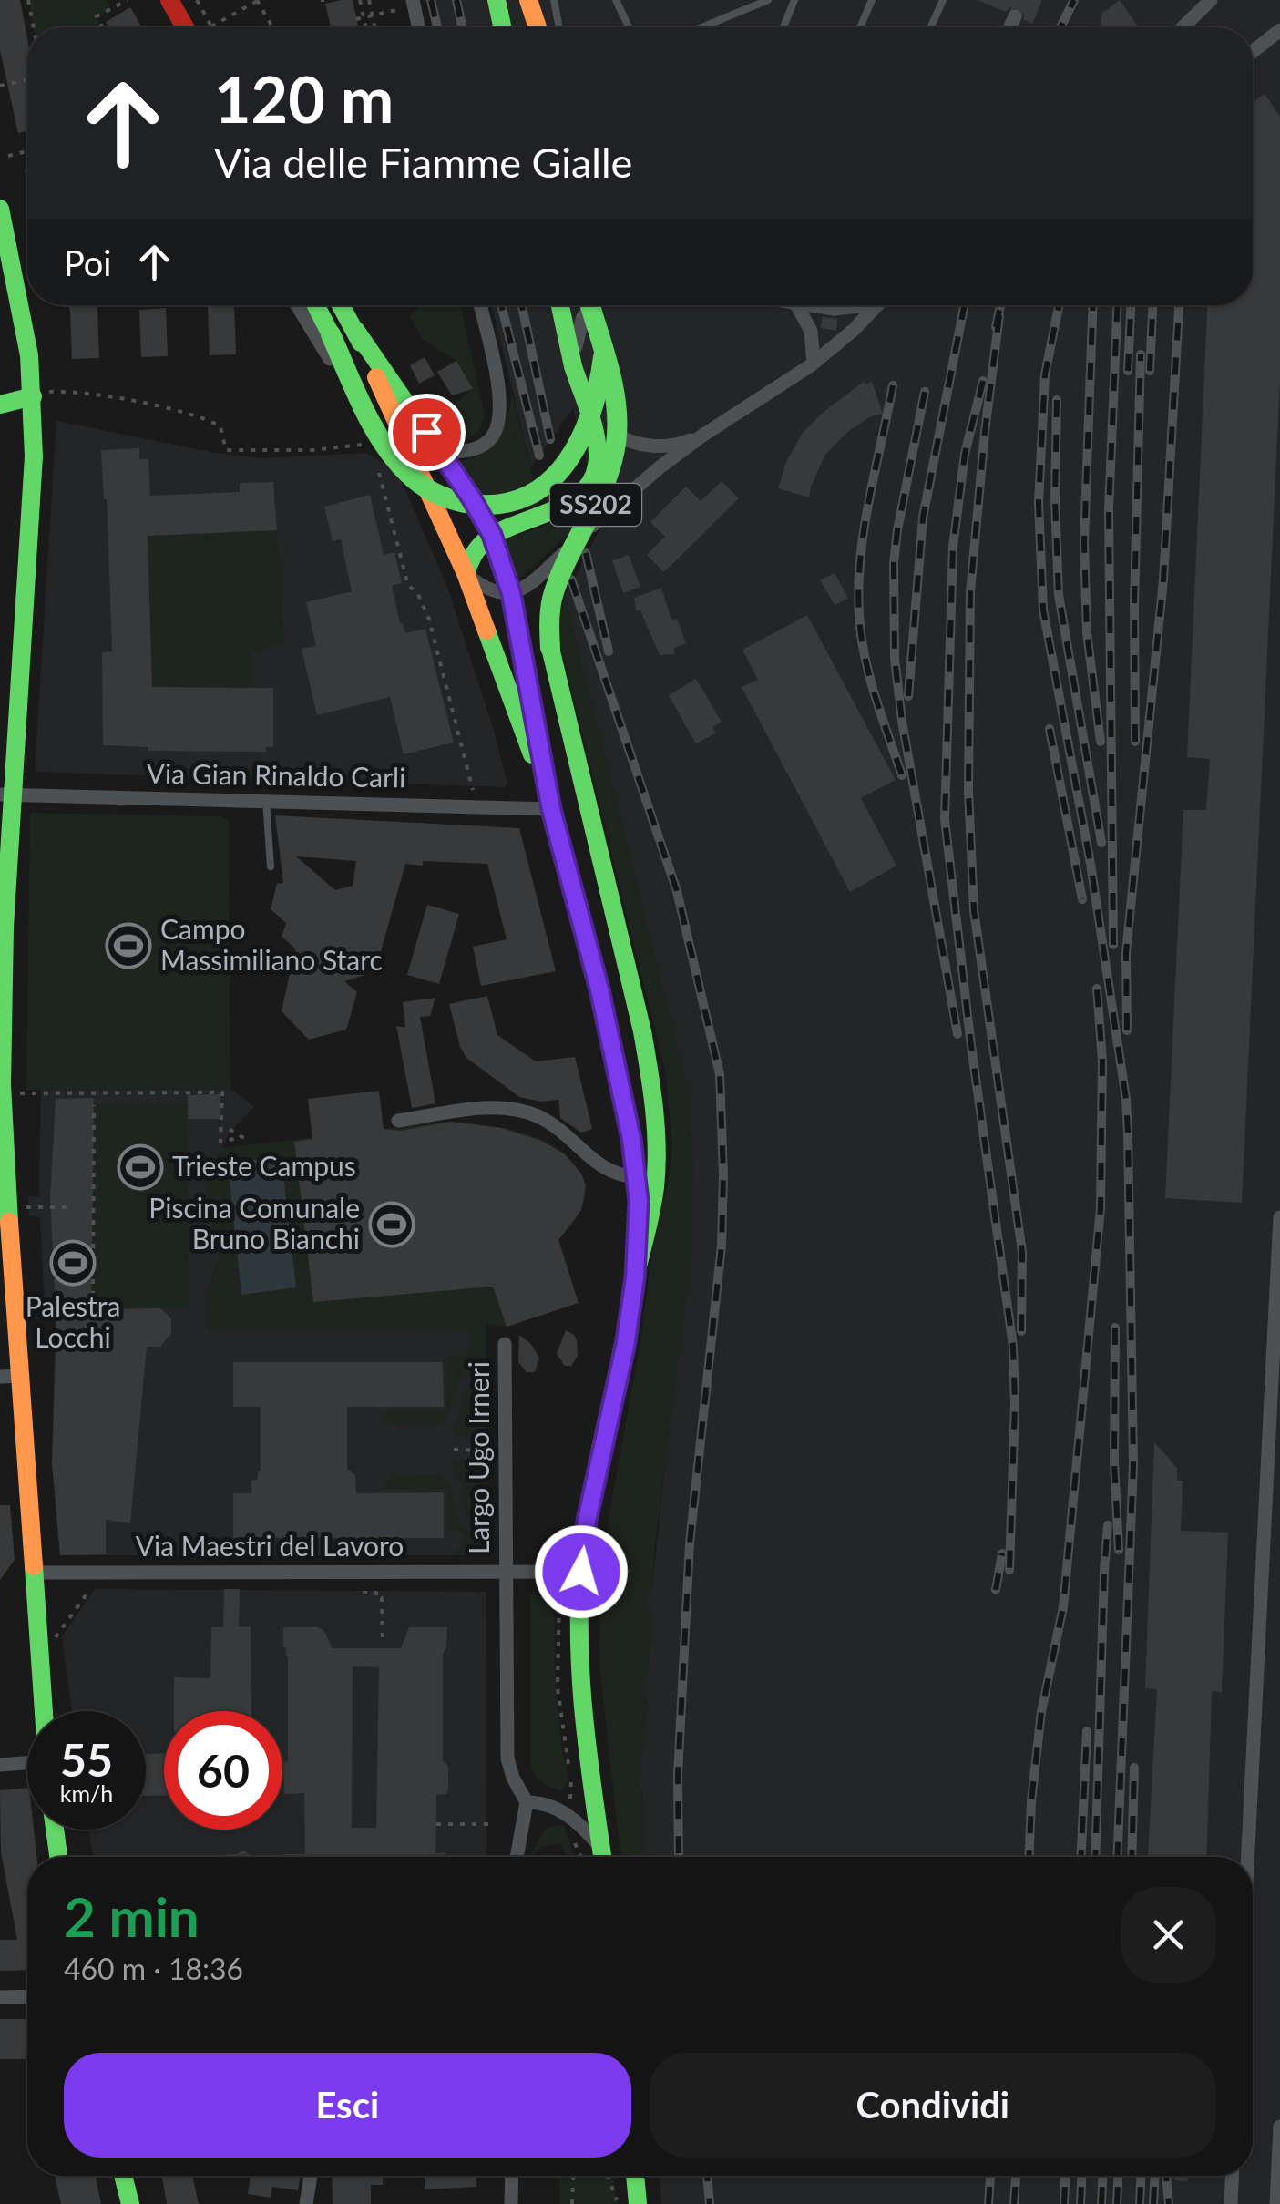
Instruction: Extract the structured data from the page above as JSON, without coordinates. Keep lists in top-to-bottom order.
{
  "streets": {
    "main road": ["SS202"],
    "street": ["Via Gian Rinaldo Carli", "Largo Ugo Irneri", "Via Maestri del Lavoro"]
  },
  "crossings": [
    ["Largo Ugo Irneri", "Via Maestri del Lavoro"]
  ],
  "places": {
    "sports": [
      "Campo Massimiliano Starc",
      "Trieste Campus",
      "Piscina Comunale Bruno Bianchi",
      "Palestra Locchi"
    ]
  },
  "page": {
    "turn": ["120 m", "Via delle Fiamme Gialle"],
    "then": "Poi",
    "speed": "55 km/h",
    "limit": "60",
    "heading": ["2 min", "460 m · 18:36"],
    "buttons": ["Esci", "Condividi"]
  }
}
